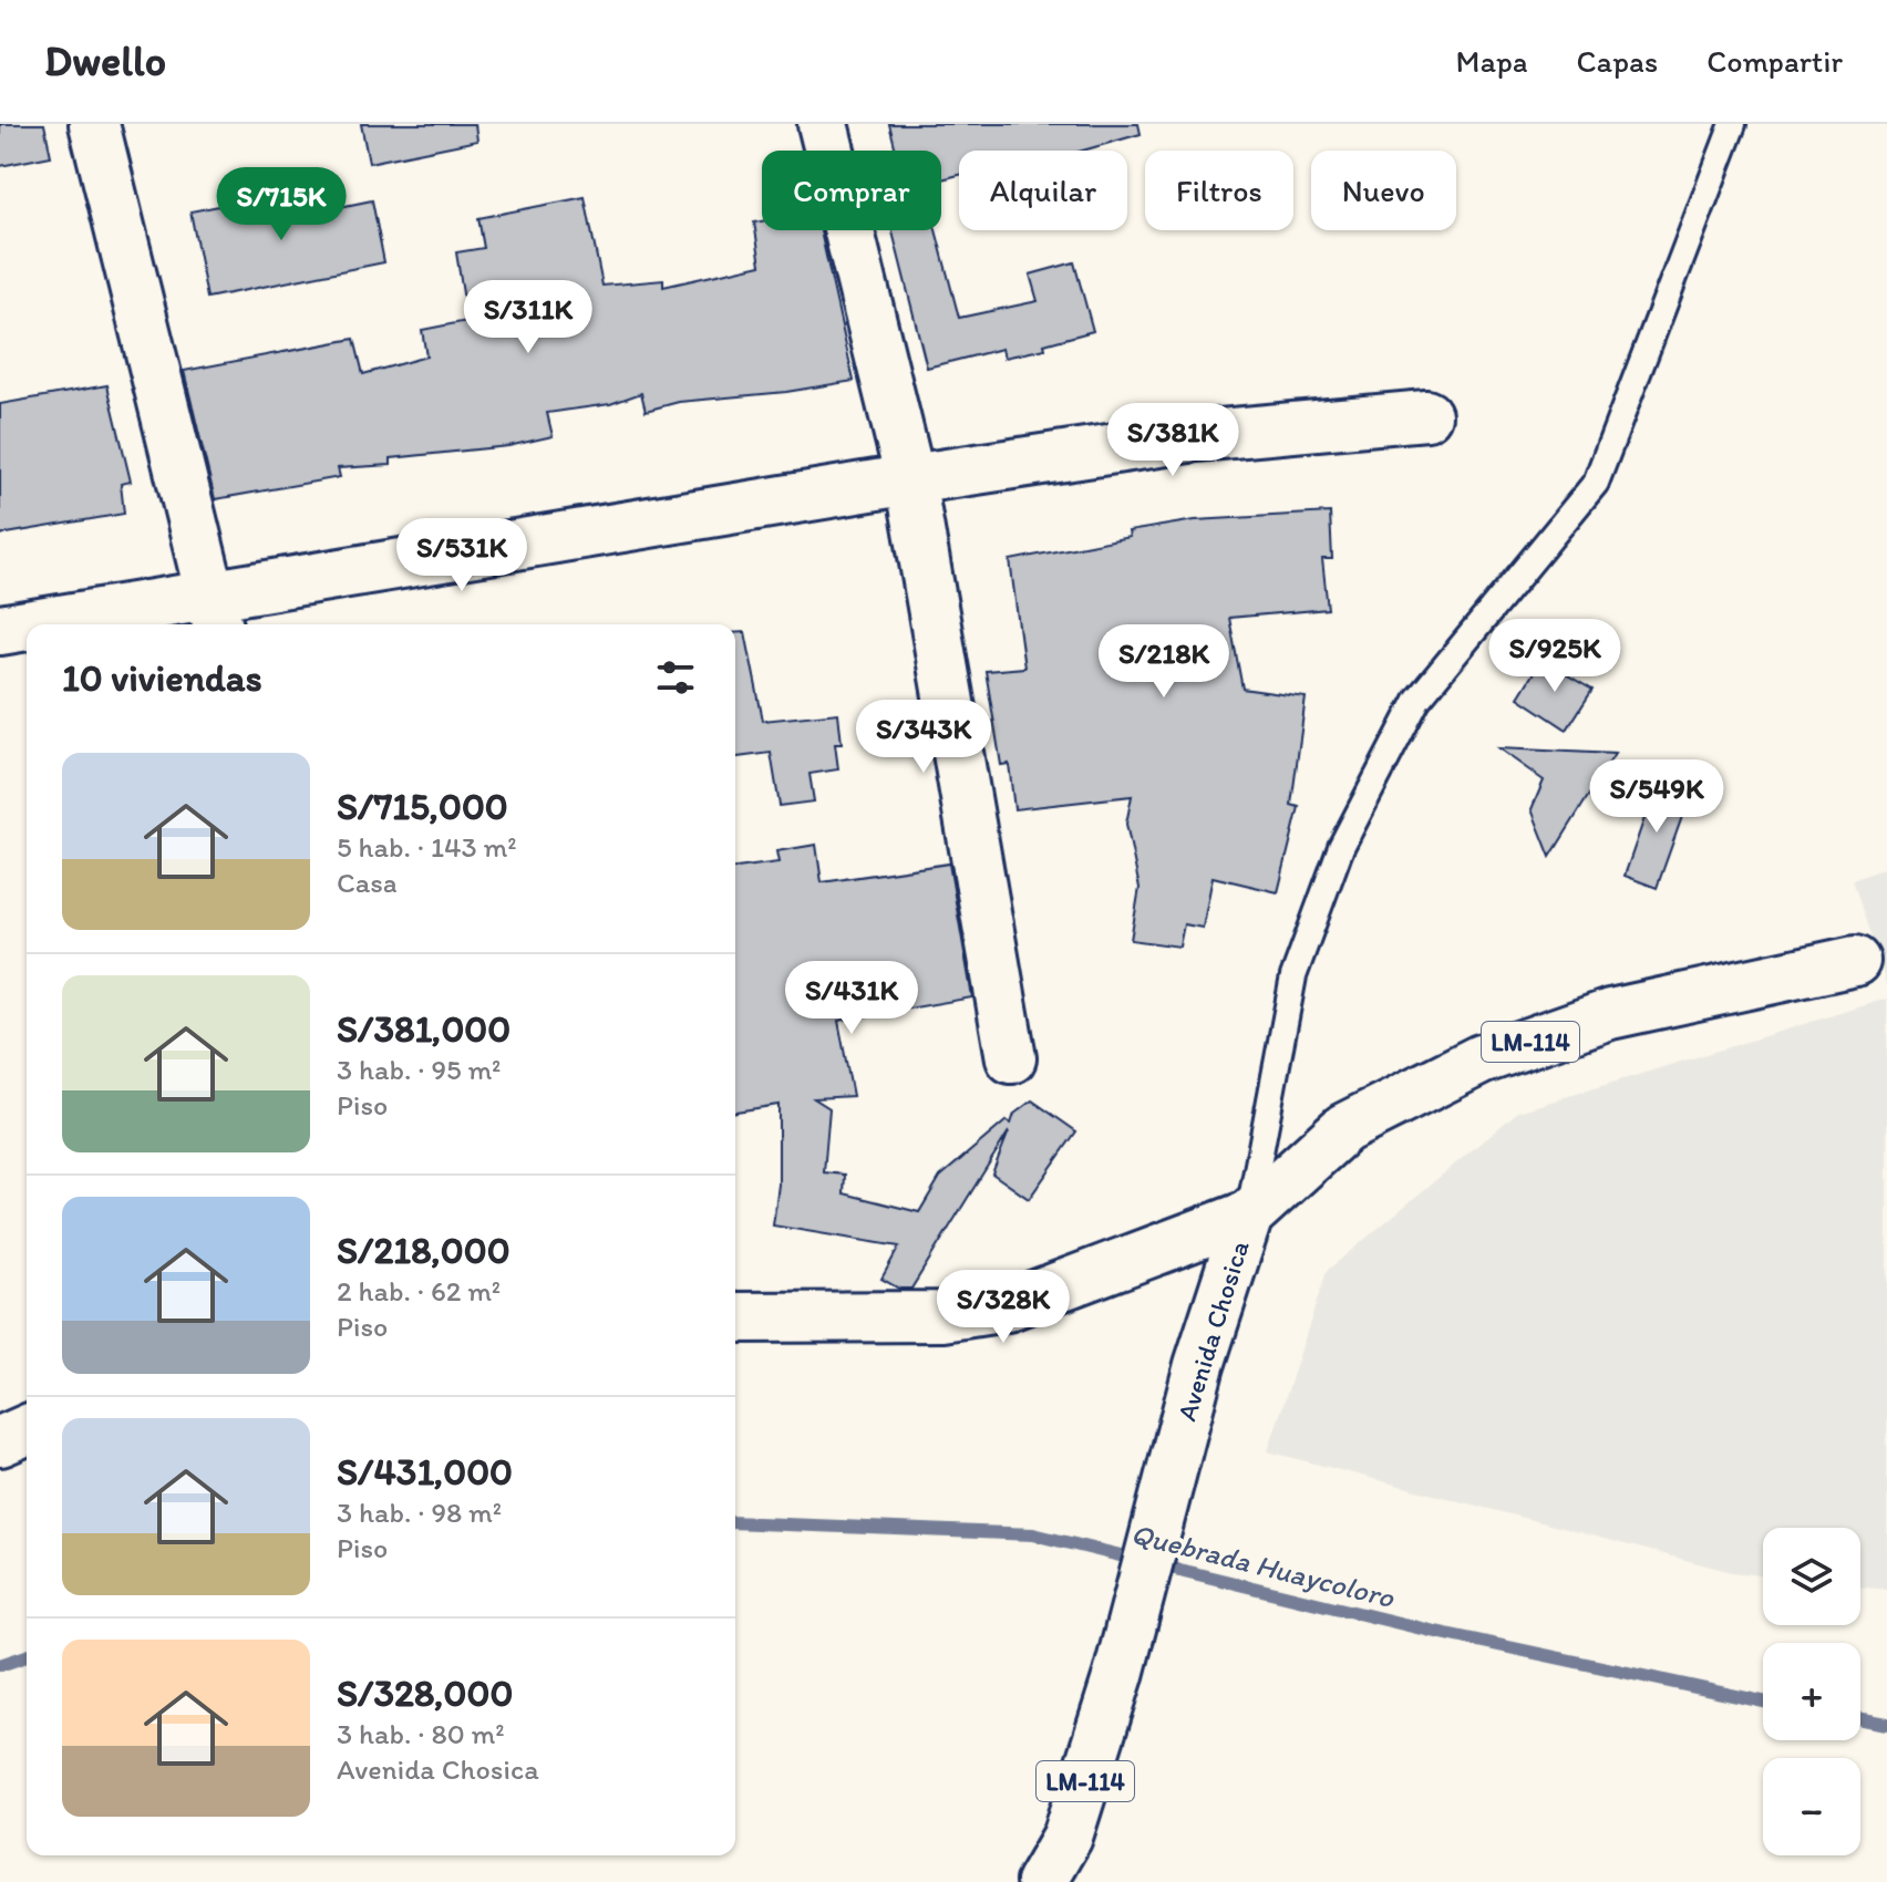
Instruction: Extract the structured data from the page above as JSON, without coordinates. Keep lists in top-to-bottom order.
{
  "streets": {
    "street": ["LM-114", "Avenida Chosica"]
  },
  "water": ["Quebrada Huaycoloro"],
  "page": {
    "header": "Dwello",
    "nav": ["Mapa", "Capas", "Compartir"],
    "chip": [
      "Comprar",
      "Alquilar",
      "Filtros",
      "Nuevo"
    ],
    "price": [
      "S/715K",
      "S/311K",
      "S/381K",
      "S/531K",
      "S/925K",
      "S/218K",
      "S/343K",
      "S/549K",
      "S/431K",
      "S/328K"
    ],
    "heading": "10 viviendas",
    "list": [
      {
        "name": "S/715,000",
        "note": "5 hab. · 143 m² · Casa"
      },
      {
        "name": "S/381,000",
        "note": "3 hab. · 95 m² · Piso"
      },
      {
        "name": "S/218,000",
        "note": "2 hab. · 62 m² · Piso"
      },
      {
        "name": "S/431,000",
        "note": "3 hab. · 98 m² · Piso"
      },
      {
        "name": "S/328,000",
        "note": "3 hab. · 80 m² · Avenida Chosica"
      }
    ],
    "map_buttons": ["+", "−"]
  }
}
